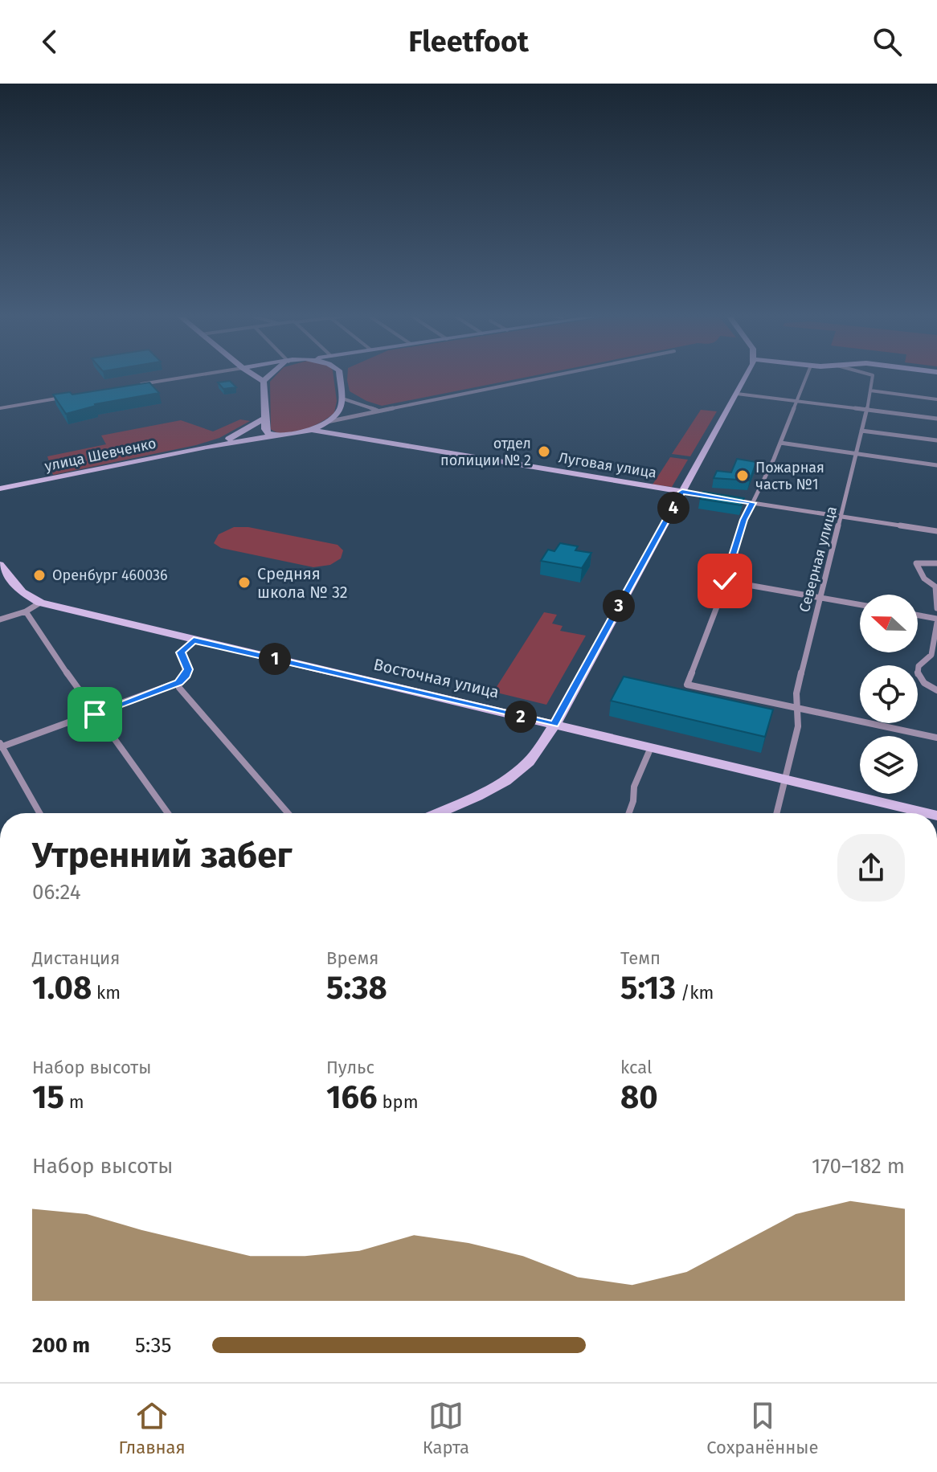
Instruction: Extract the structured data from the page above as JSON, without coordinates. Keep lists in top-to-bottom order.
{
  "streets": {
    "main road": ["улица Шевченко", "Луговая улица", "Восточная улица"],
    "street": ["Северная улица"]
  },
  "crossings": [
    ["Северная улица", "Восточная улица"]
  ],
  "places": [
    "отдел полиции № 2",
    "Пожарная часть №1",
    "Оренбург 460036",
    "Средняя школа № 32"
  ],
  "north": "left",
  "page": {
    "header": "Fleetfoot",
    "pins": [
      "4",
      "3",
      "1",
      "2"
    ],
    "heading": ["Утренний забег", "06:24"],
    "stats": [
      ["Дистанция", "1.08 km"],
      ["Время", "5:38"],
      ["Темп", "5:13 /km"],
      ["Набор высоты", "15 m"],
      ["Пульс", "166 bpm"],
      ["kcal", "80"]
    ],
    "chart": ["Набор высоты", "170–182 m"],
    "list": [
      {
        "name": "200 m",
        "note": "5:35"
      }
    ],
    "tabs": ["Главная", "Карта", "Сохранённые"]
  }
}
